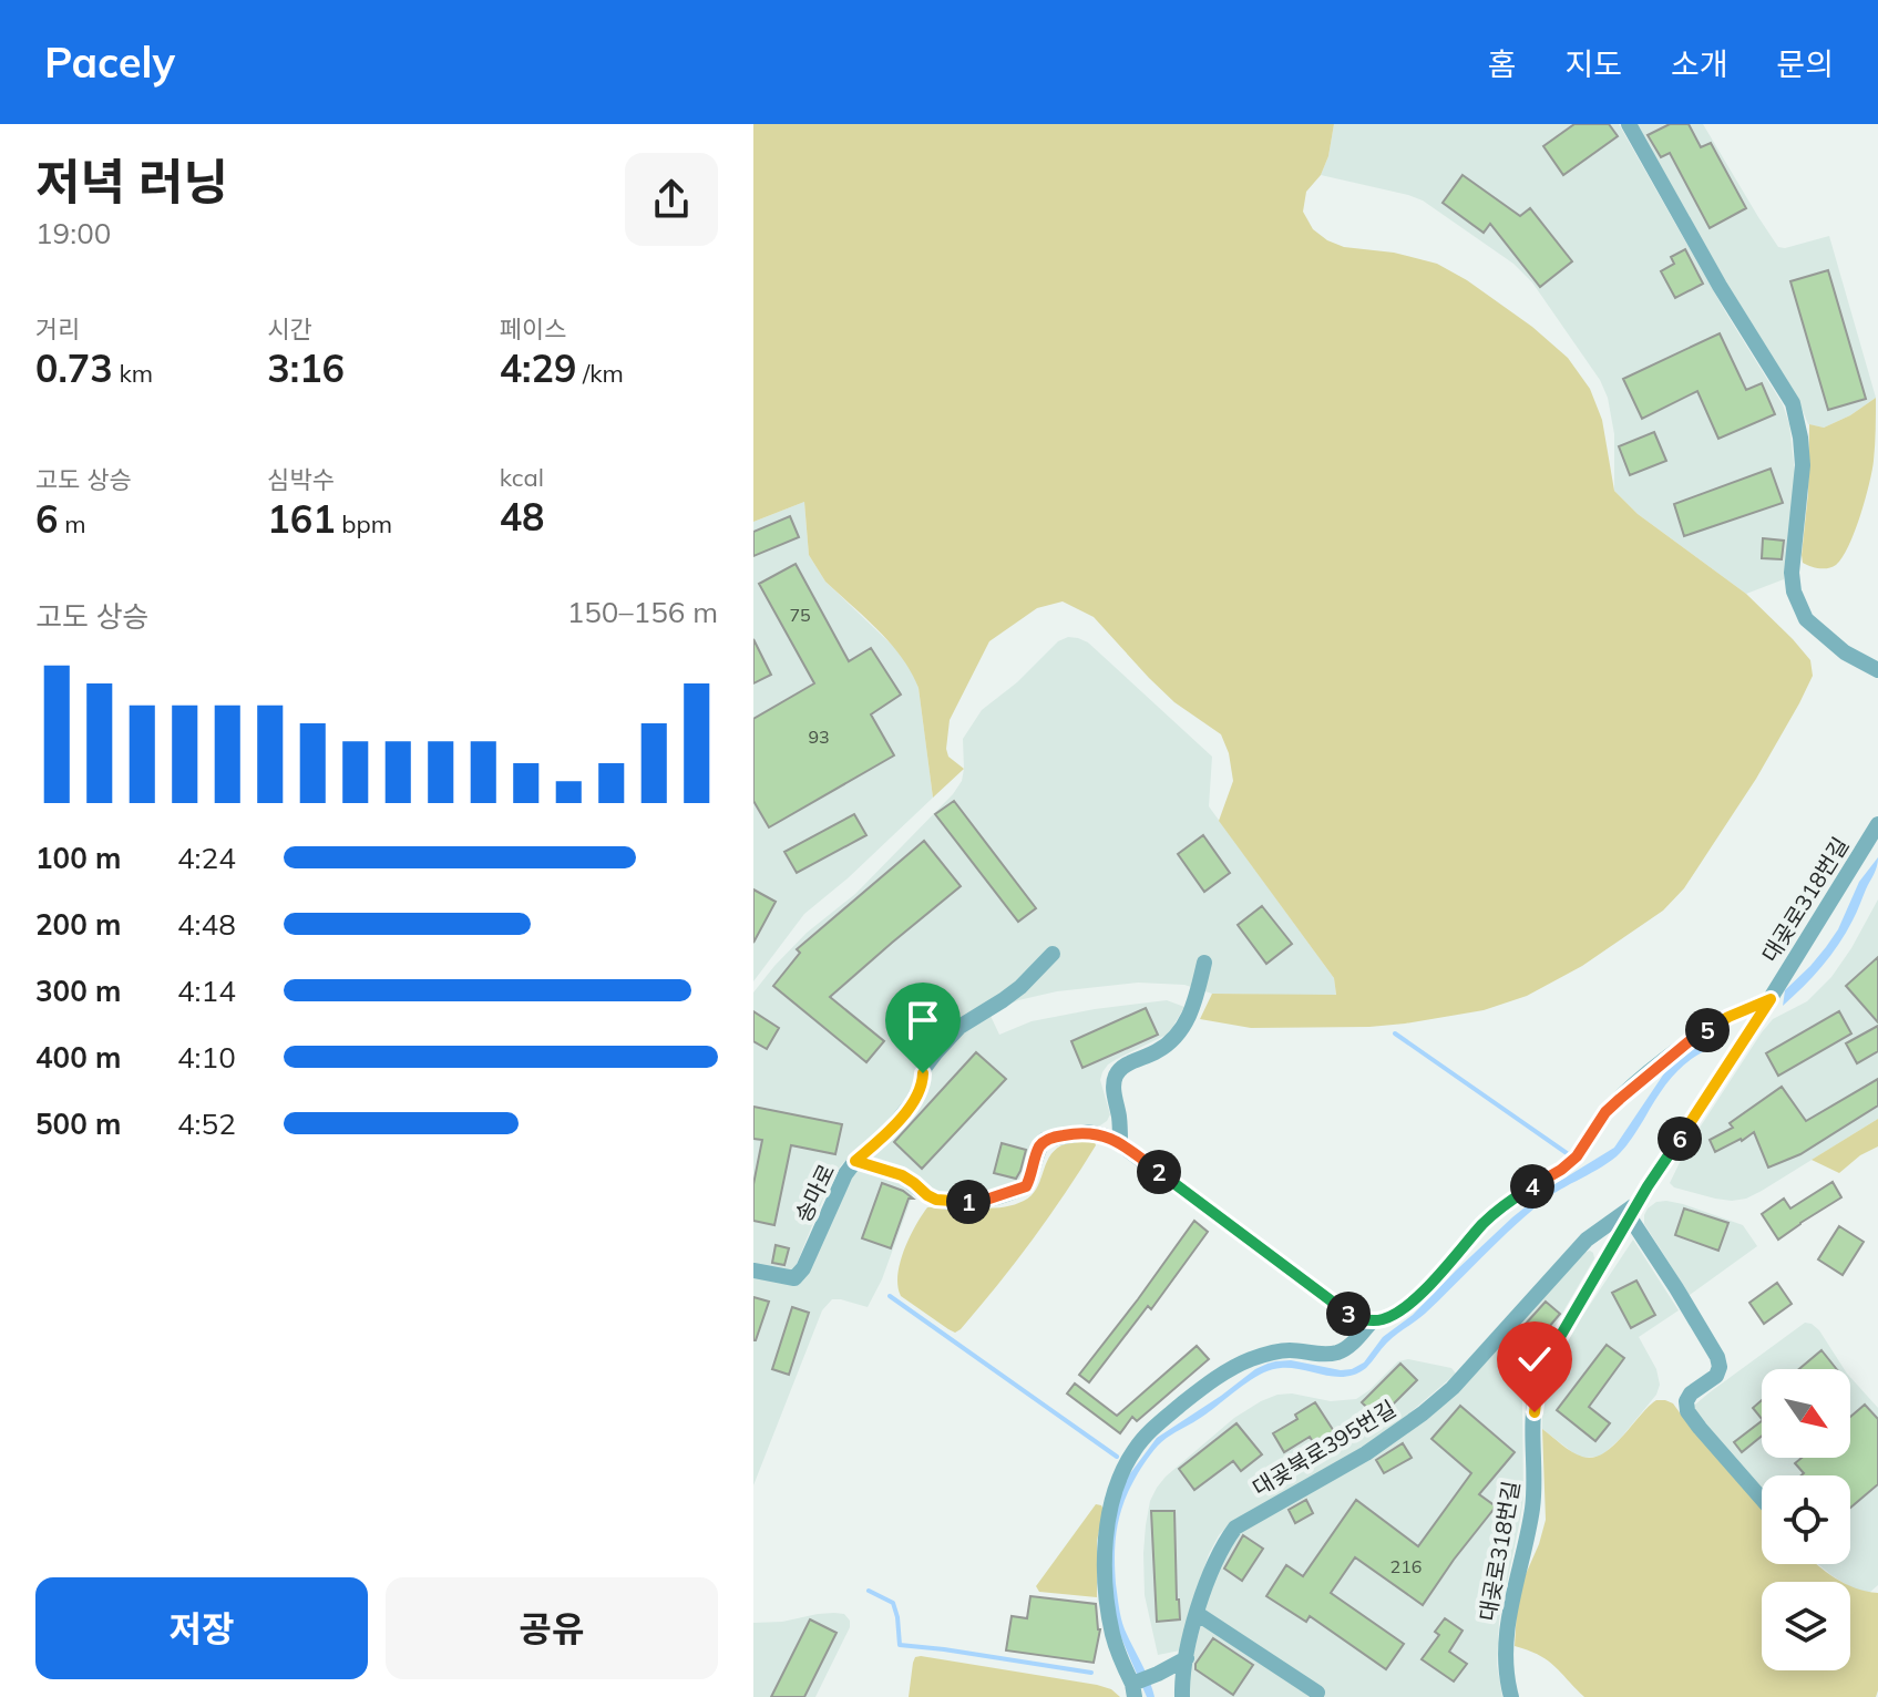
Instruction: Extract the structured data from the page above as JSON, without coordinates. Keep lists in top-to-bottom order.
{
  "streets": {
    "street": ["대곶로318번길", "송마로", "대곶북로395번길"]
  },
  "crossings": [
    ["대곶로318번길", "대곶북로395번길"]
  ],
  "house_numbers": ["75", "93", "216"],
  "north": "bottom right",
  "page": {
    "header": "Pacely",
    "nav": [
      "홈",
      "지도",
      "소개",
      "문의"
    ],
    "heading": ["저녁 러닝", "19:00"],
    "stats": [
      ["거리", "0.73 km"],
      ["시간", "3:16"],
      ["페이스", "4:29 /km"],
      ["고도 상승", "6 m"],
      ["심박수", "161 bpm"],
      ["kcal", "48"]
    ],
    "chart": ["고도 상승", "150–156 m"],
    "list": [
      {
        "name": "100 m",
        "note": "4:24"
      },
      {
        "name": "200 m",
        "note": "4:48"
      },
      {
        "name": "300 m",
        "note": "4:14"
      },
      {
        "name": "400 m",
        "note": "4:10"
      },
      {
        "name": "500 m",
        "note": "4:52"
      }
    ],
    "pins": [
      "5",
      "6",
      "2",
      "4",
      "1",
      "3"
    ],
    "buttons": ["저장", "공유"]
  }
}
